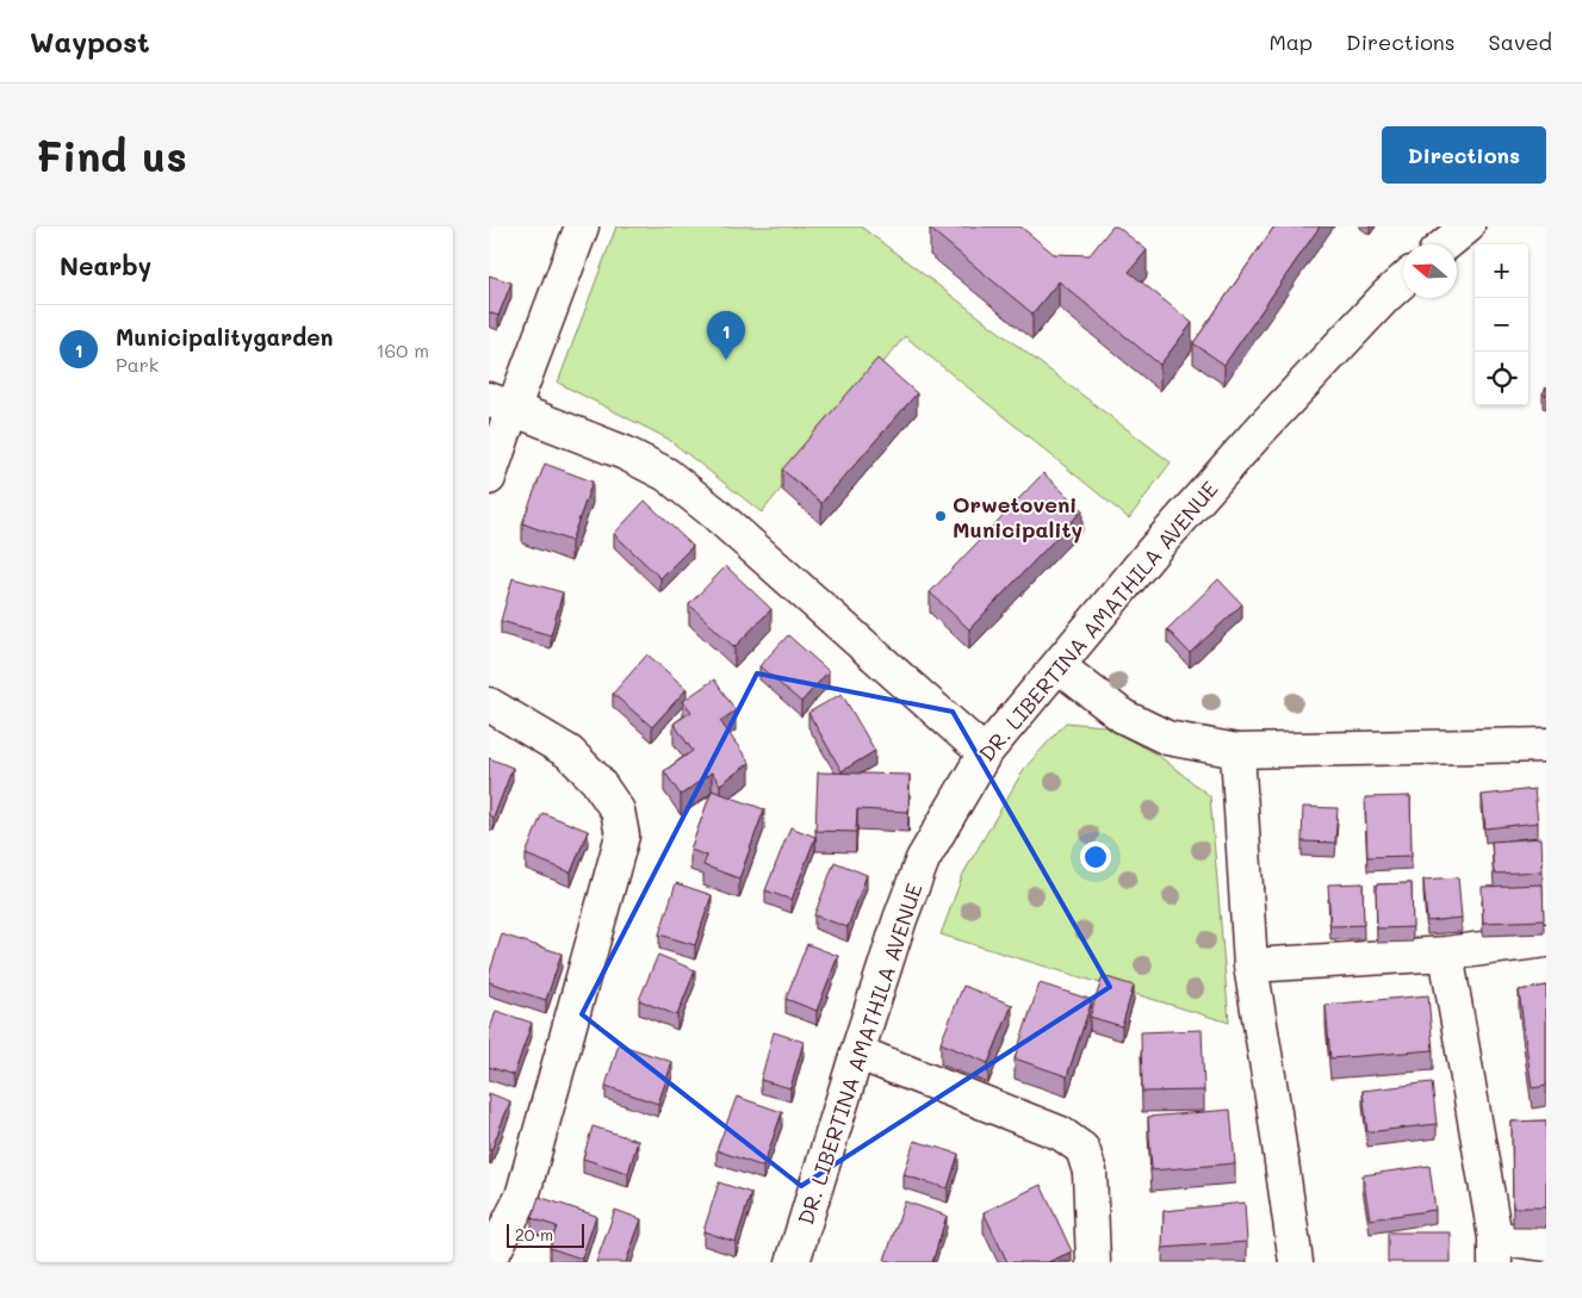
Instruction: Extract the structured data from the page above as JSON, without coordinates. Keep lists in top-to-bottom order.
{
  "streets": {
    "street": ["DR. LIBERTINA AMATHILA AVENUE"]
  },
  "places": ["Orwetoveni Municipality"],
  "scale_bar": "20 m",
  "north": "left",
  "page": {
    "header": "Waypost",
    "nav": ["Map", "Directions", "Saved"],
    "buttons": "Directions",
    "title": "Find us",
    "heading": "Nearby",
    "map_buttons": ["+", "−"],
    "list": [
      {
        "mark": "1",
        "name": "Municipalitygarden",
        "note": "Park",
        "value": "160 m"
      }
    ],
    "pins": "1",
    "scale": "20 m"
  }
}
